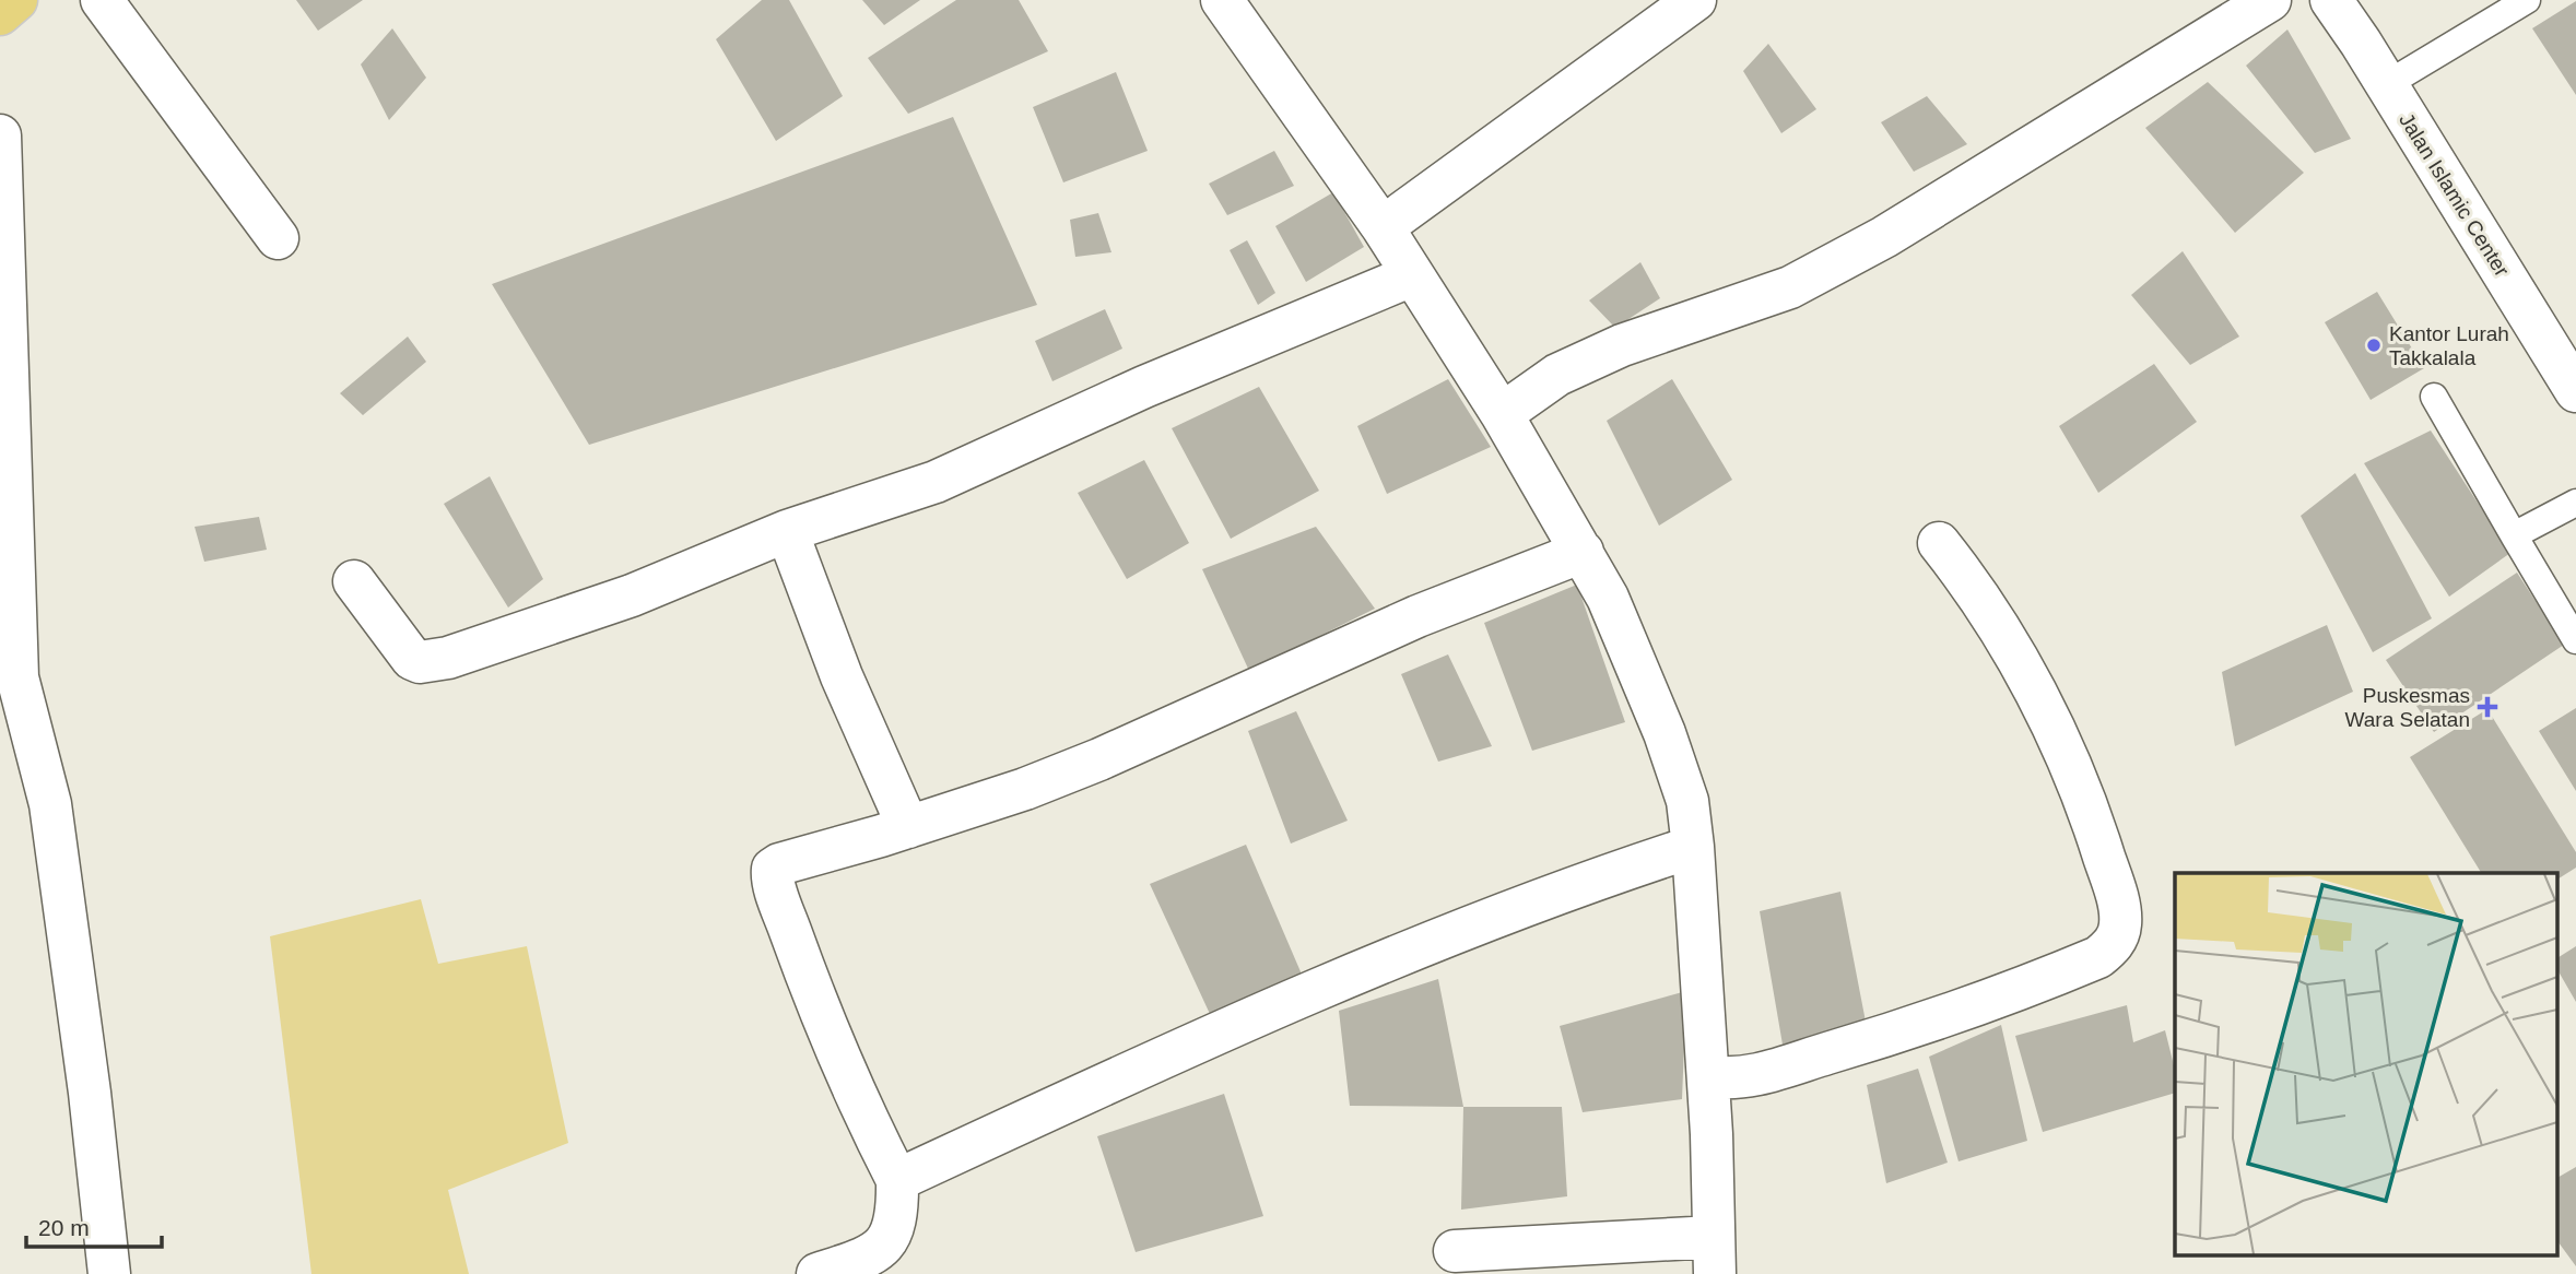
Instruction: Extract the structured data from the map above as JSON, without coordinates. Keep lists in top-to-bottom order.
{
  "streets": {
    "street": ["Jalan Islamic Center"]
  },
  "places": {
    "other": ["Kantor Lurah Takkalala"],
    "health": ["Puskesmas Wara Selatan"]
  },
  "scale_bar": "20 m"
}
